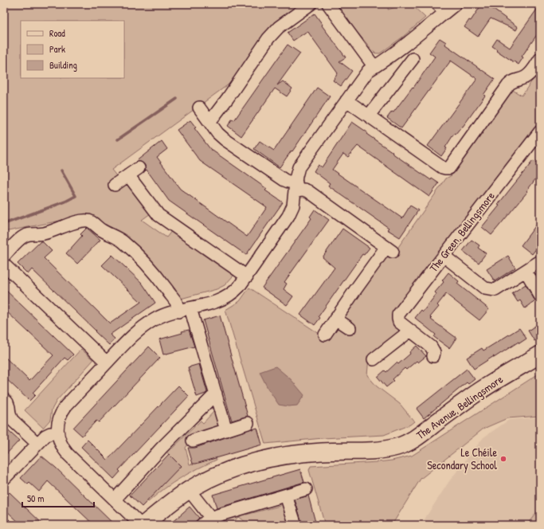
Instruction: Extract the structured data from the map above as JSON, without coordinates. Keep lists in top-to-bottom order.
{
  "streets": {
    "street": ["The Green, Bellingsmore", "The Avenue, Bellingsmore"]
  },
  "places": ["Le Chéile Secondary School"],
  "legend": ["Road", "Park", "Building"],
  "scale_bar": "50 m"
}
